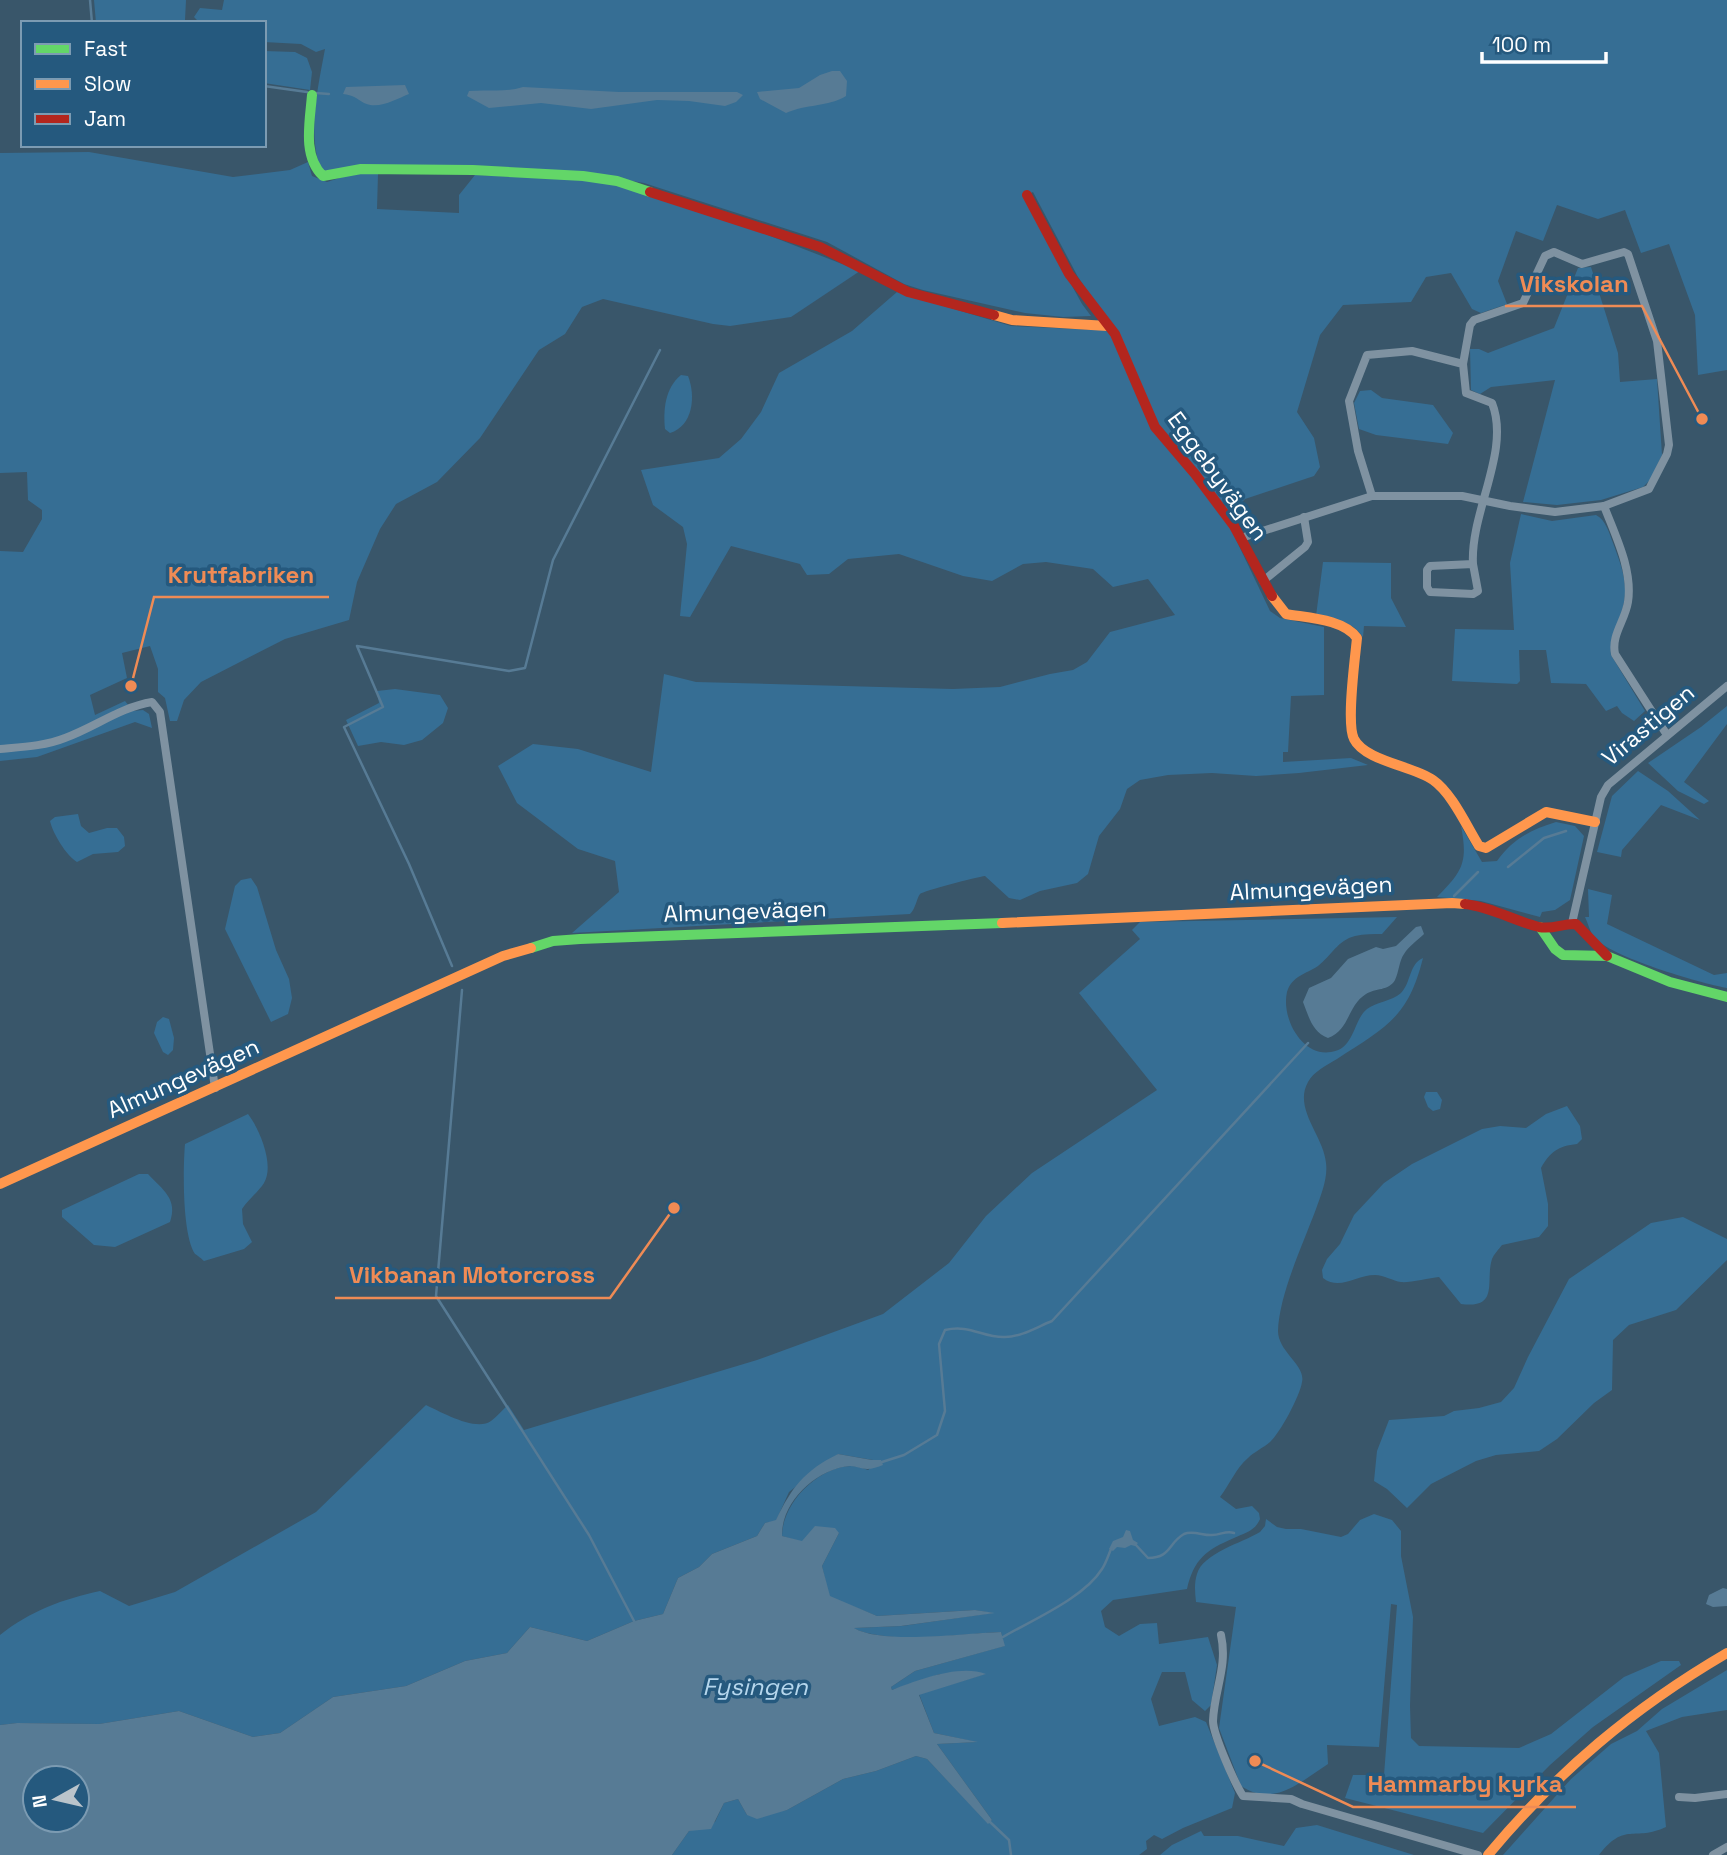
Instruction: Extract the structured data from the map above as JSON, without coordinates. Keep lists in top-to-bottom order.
{
  "streets": {
    "street": ["Eggebyvägen", "Virastigen", "Almungevägen"]
  },
  "crossings": [
    ["Eggebyvägen", "Virastigen"],
    ["Virastigen", "Almungevägen"]
  ],
  "water": ["Fysingen"],
  "places": [
    "Vikskolan",
    "Krutfabriken",
    "Vikbanan Motorcross",
    "Hammarby kyrka"
  ],
  "legend": ["Fast", "Slow", "Jam"],
  "scale_bar": "100 m",
  "north": "left"
}
